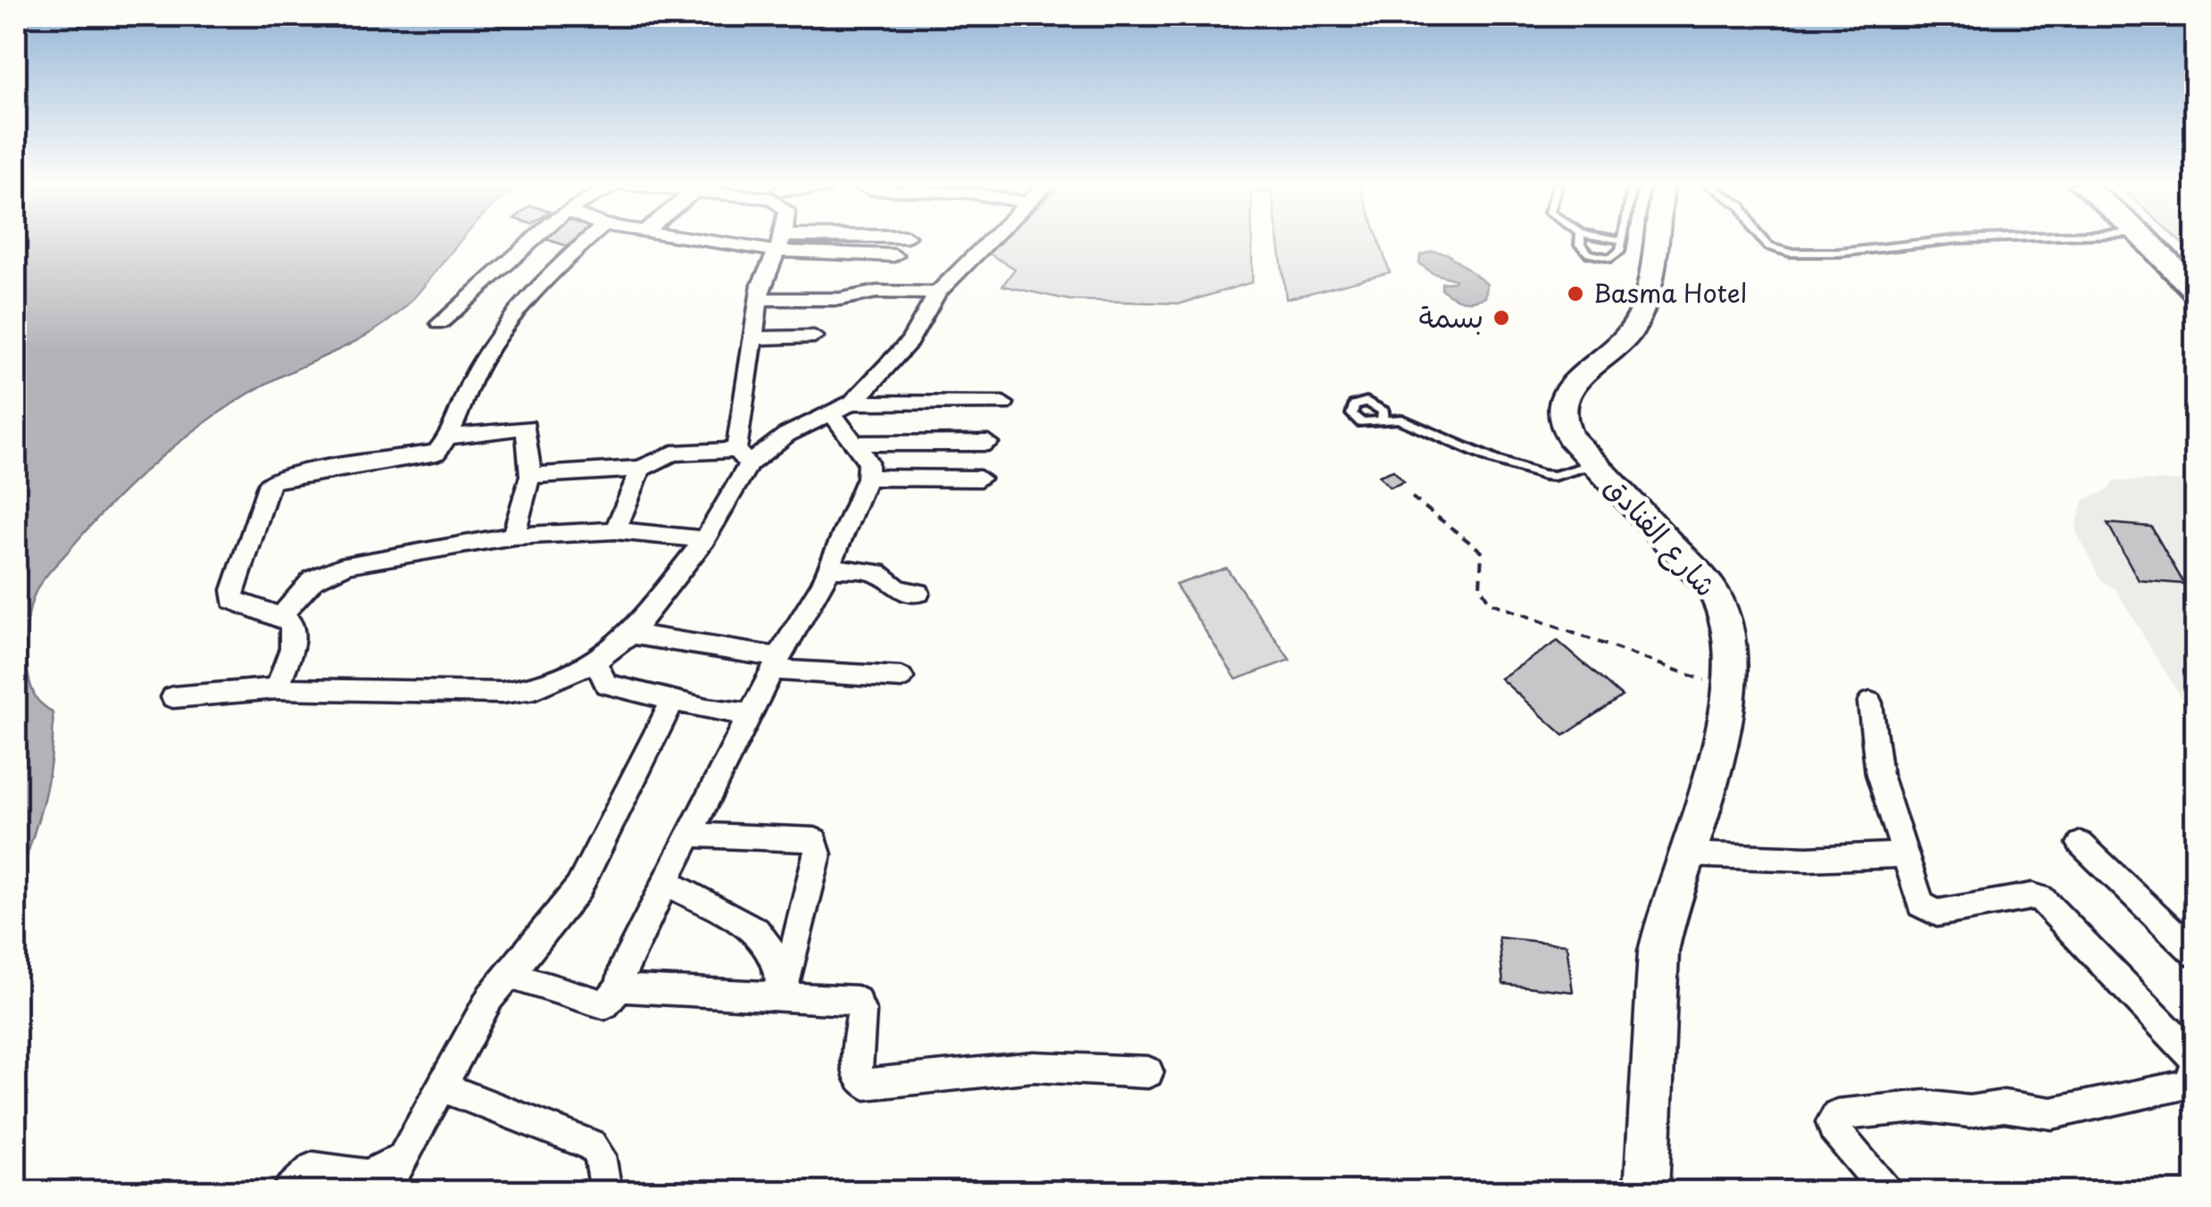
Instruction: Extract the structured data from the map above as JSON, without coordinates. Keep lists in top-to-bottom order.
{
  "streets": {
    "street": ["شارع الفنادق"]
  },
  "places": ["Basma Hotel", "بسمة"]
}
